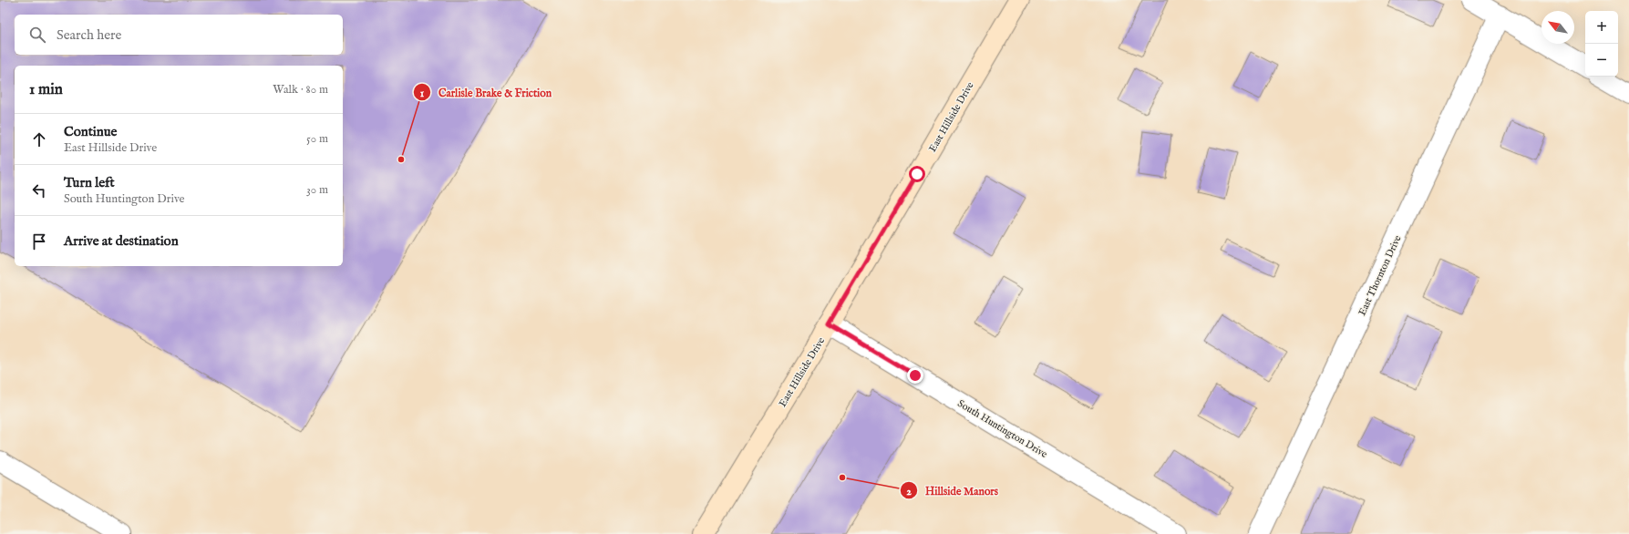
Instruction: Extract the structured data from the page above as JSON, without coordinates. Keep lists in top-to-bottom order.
{
  "streets": {
    "main road": ["East Hillside Drive"],
    "street": ["East Thornton Drive", "South Huntington Drive"]
  },
  "crossings": [
    ["East Hillside Drive", "South Huntington Drive"]
  ],
  "places": ["Carlisle Brake & Friction", "Hillside Manors"],
  "north": "top left",
  "page": {
    "map_buttons": ["+", "−"],
    "search": "Search here",
    "heading": ["1 min", "Walk · 80 m"],
    "list": [
      ["Continue", "East Hillside Drive", "50 m"],
      ["Turn left", "South Huntington Drive", "30 m"],
      "Arrive at destination"
    ]
  }
}
